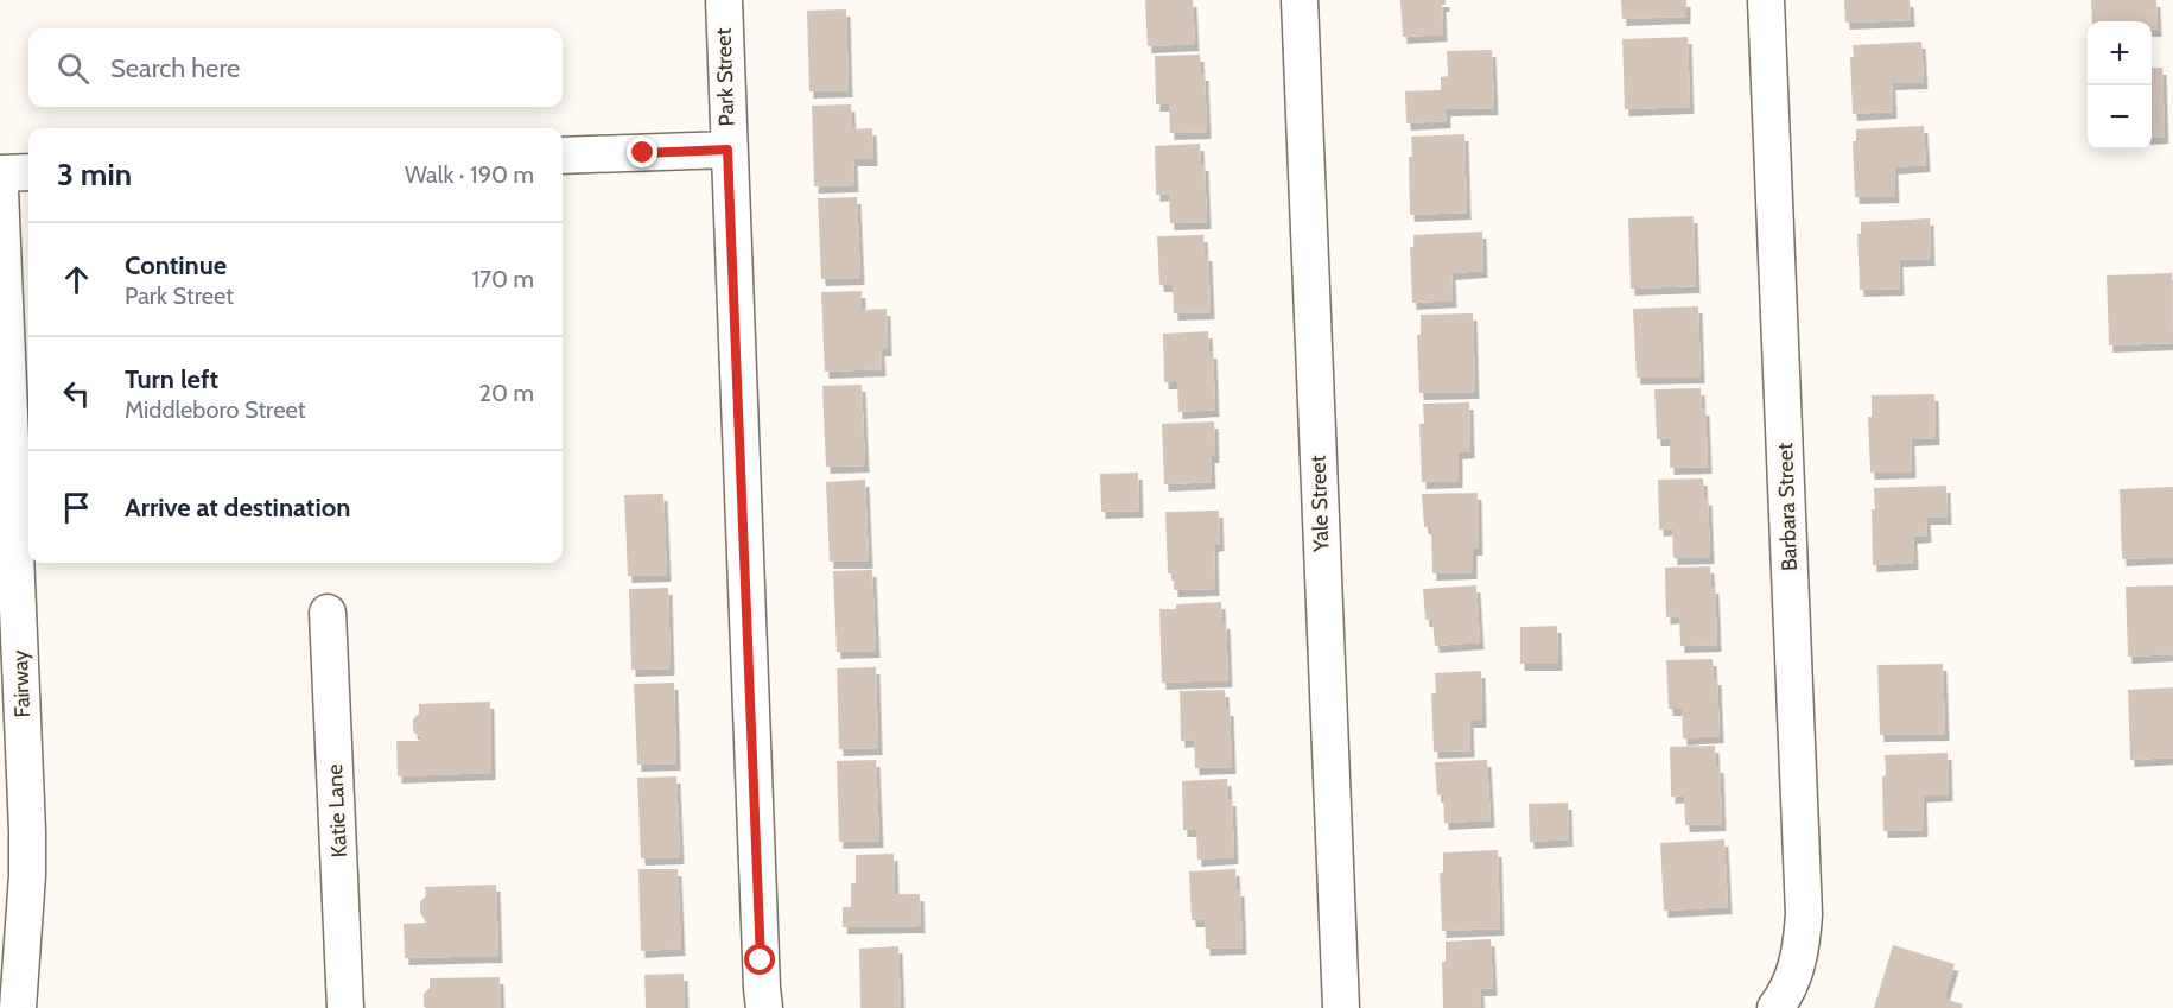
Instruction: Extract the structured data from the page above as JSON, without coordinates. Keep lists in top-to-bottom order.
{
  "streets": {
    "street": [
      "Park Street",
      "Yale Street",
      "Barbara Street",
      "Fairway",
      "Katie Lane"
    ]
  },
  "page": {
    "map_buttons": ["+", "−"],
    "search": "Search here",
    "heading": ["3 min", "Walk · 190 m"],
    "list": [
      ["Continue", "Park Street", "170 m"],
      ["Turn left", "Middleboro Street", "20 m"],
      "Arrive at destination"
    ]
  }
}
